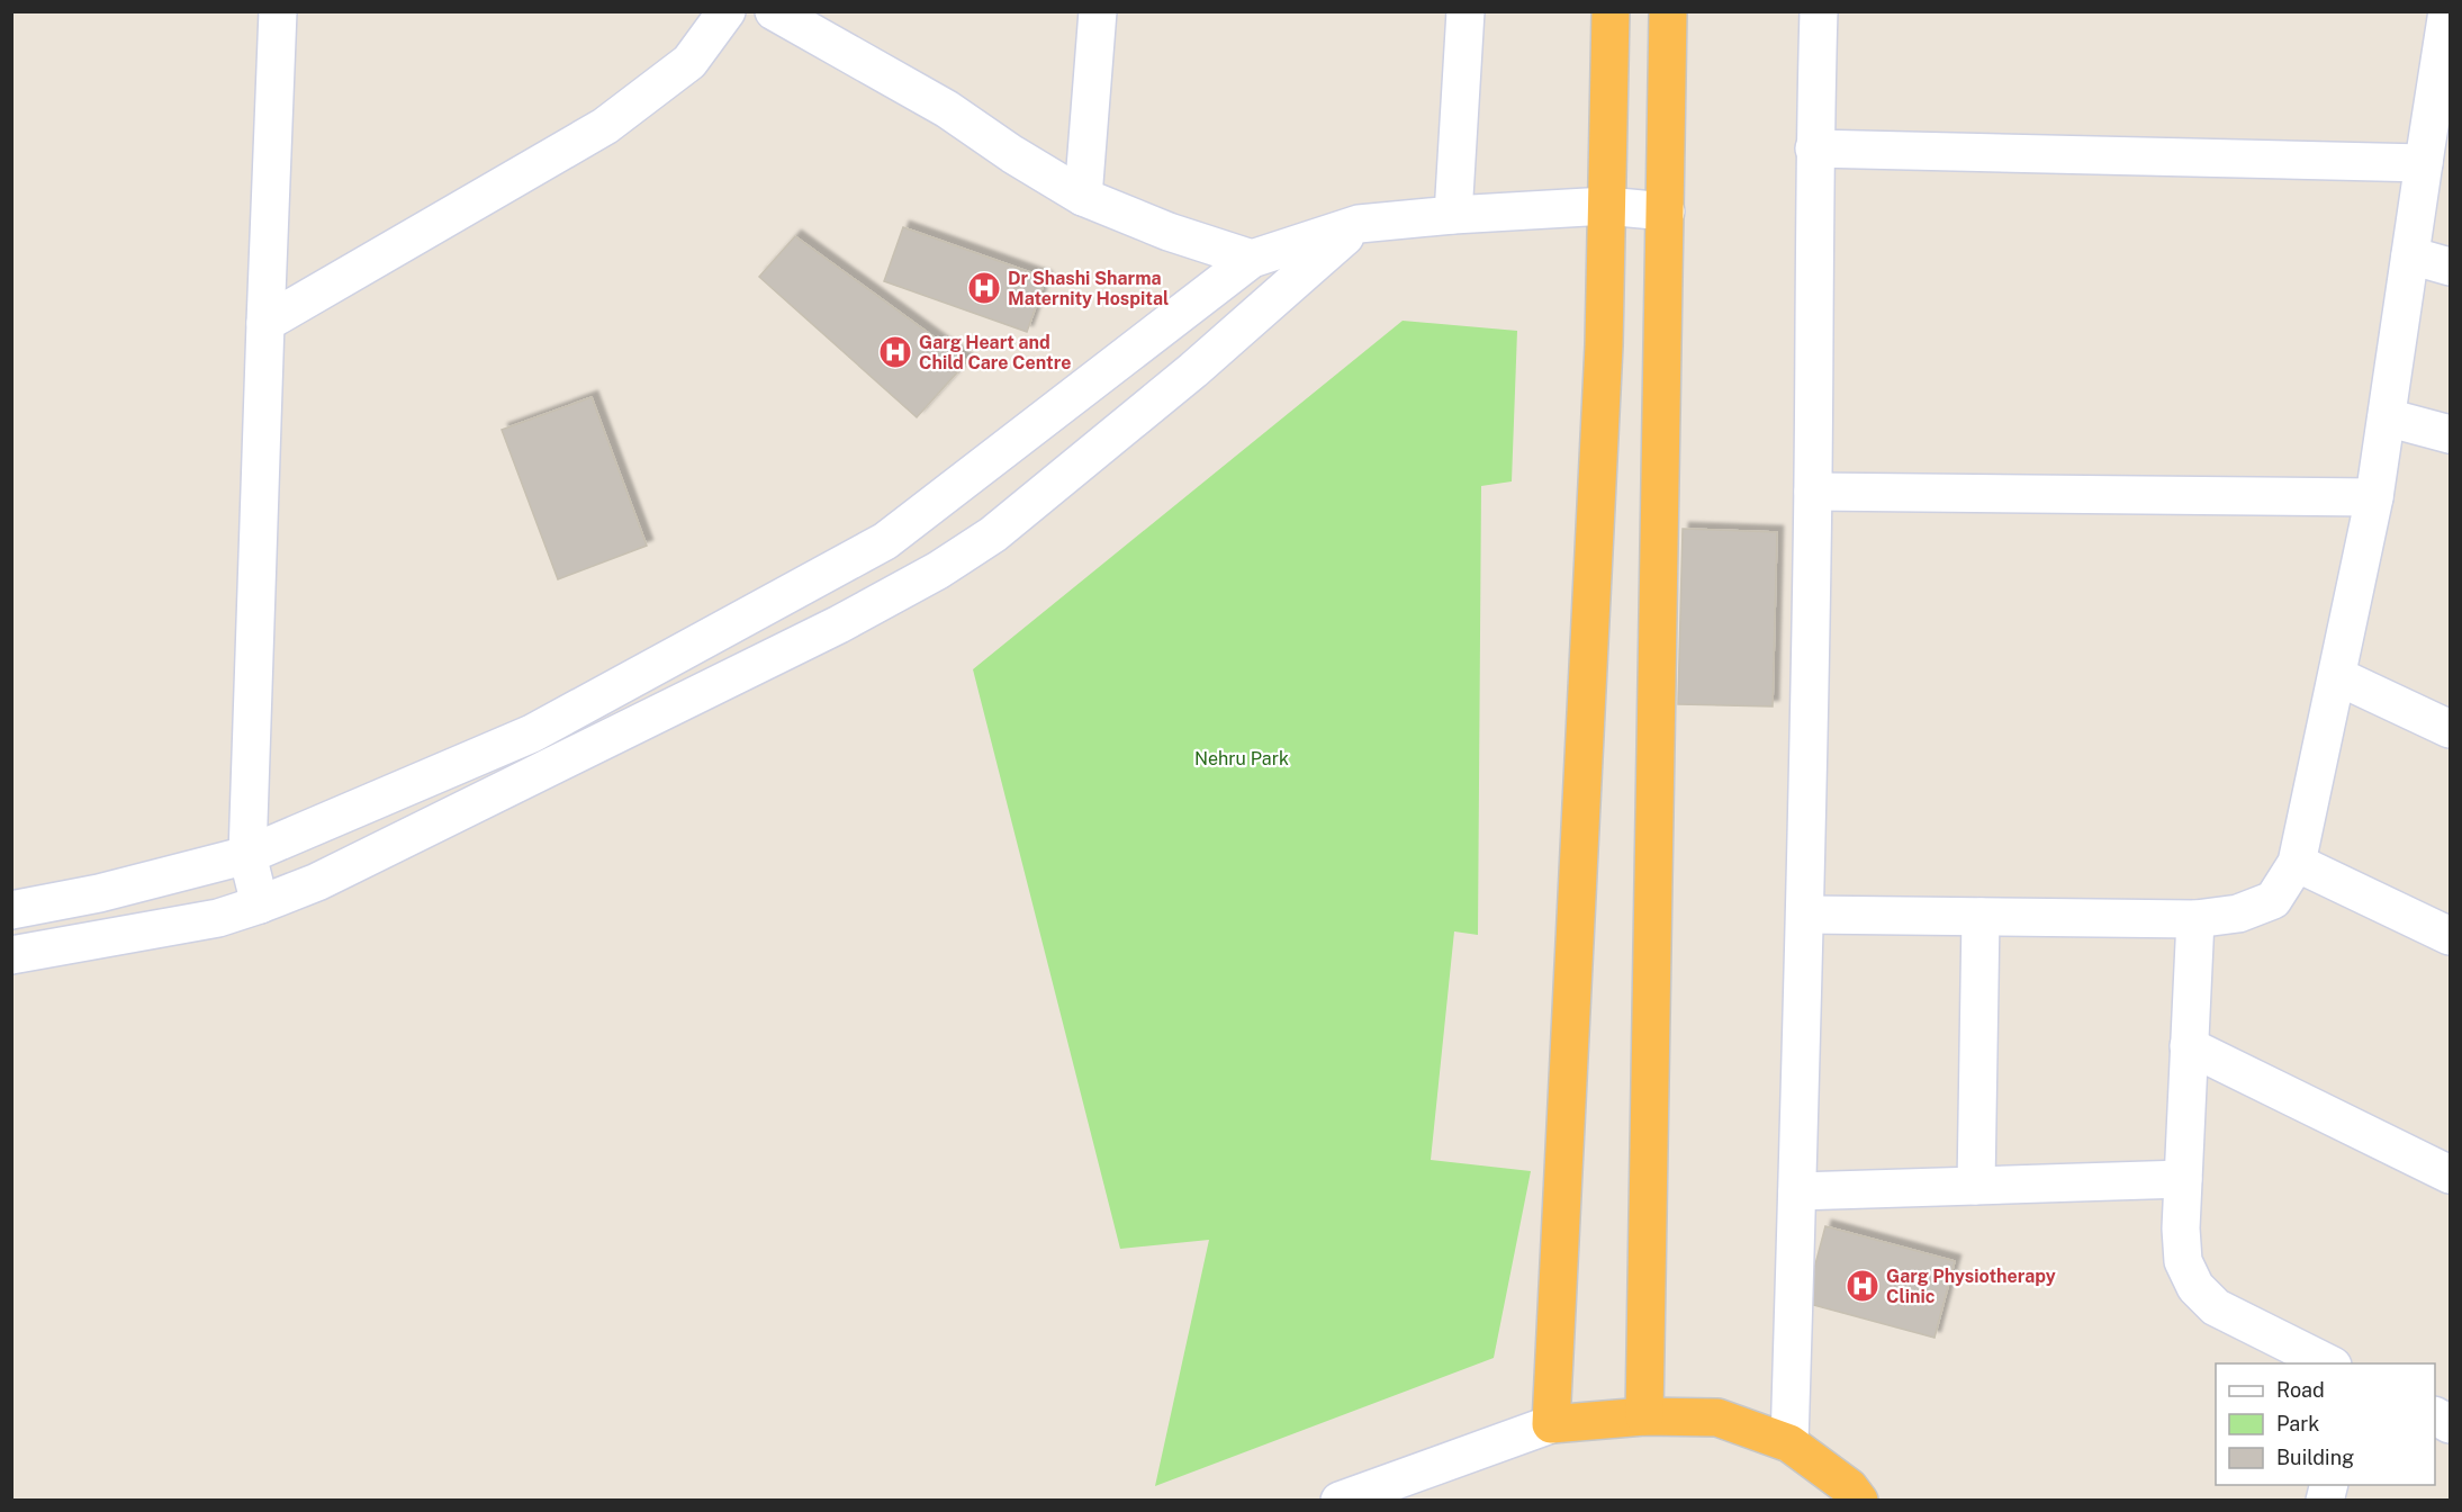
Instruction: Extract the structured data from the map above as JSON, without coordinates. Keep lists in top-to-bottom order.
{
  "parks": ["Nehru Park"],
  "places": {
    "hospital": ["Dr Shashi Sharma Maternity Hospital", "Garg Heart and Child Care Centre", "Garg Physiotherapy Clinic"]
  },
  "legend": ["Road", "Park", "Building"]
}
